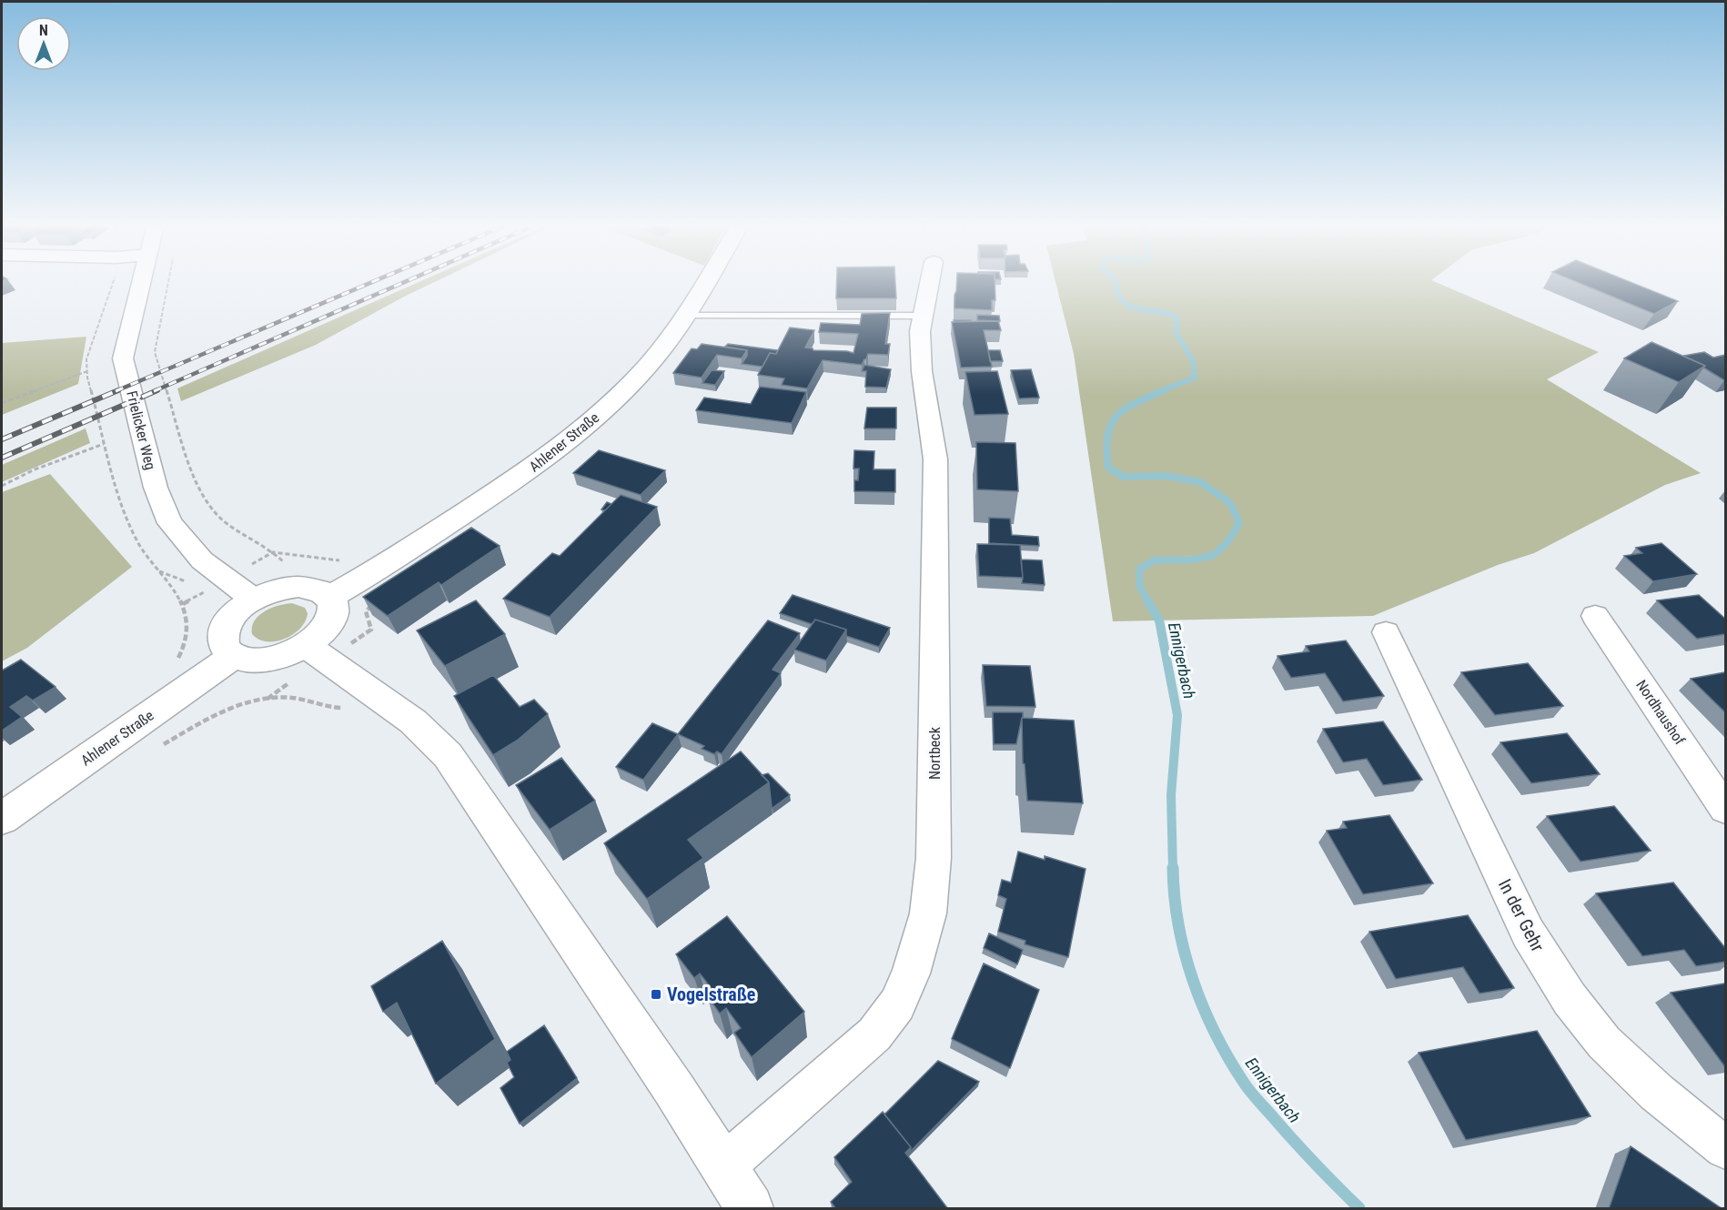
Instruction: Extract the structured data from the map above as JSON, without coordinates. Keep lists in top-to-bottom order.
{
  "streets": {
    "main road": ["Ahlener Straße"],
    "street": [
      "Frielicker Weg",
      "Nordhaushof",
      "Nortbeck",
      "In der Gehr"
    ]
  },
  "crossings": [
    ["Frielicker Weg", "Ahlener Straße"]
  ],
  "water": ["Ennigerbach"],
  "places": {
    "transit": ["Vogelstraße"]
  },
  "north": "top"
}
